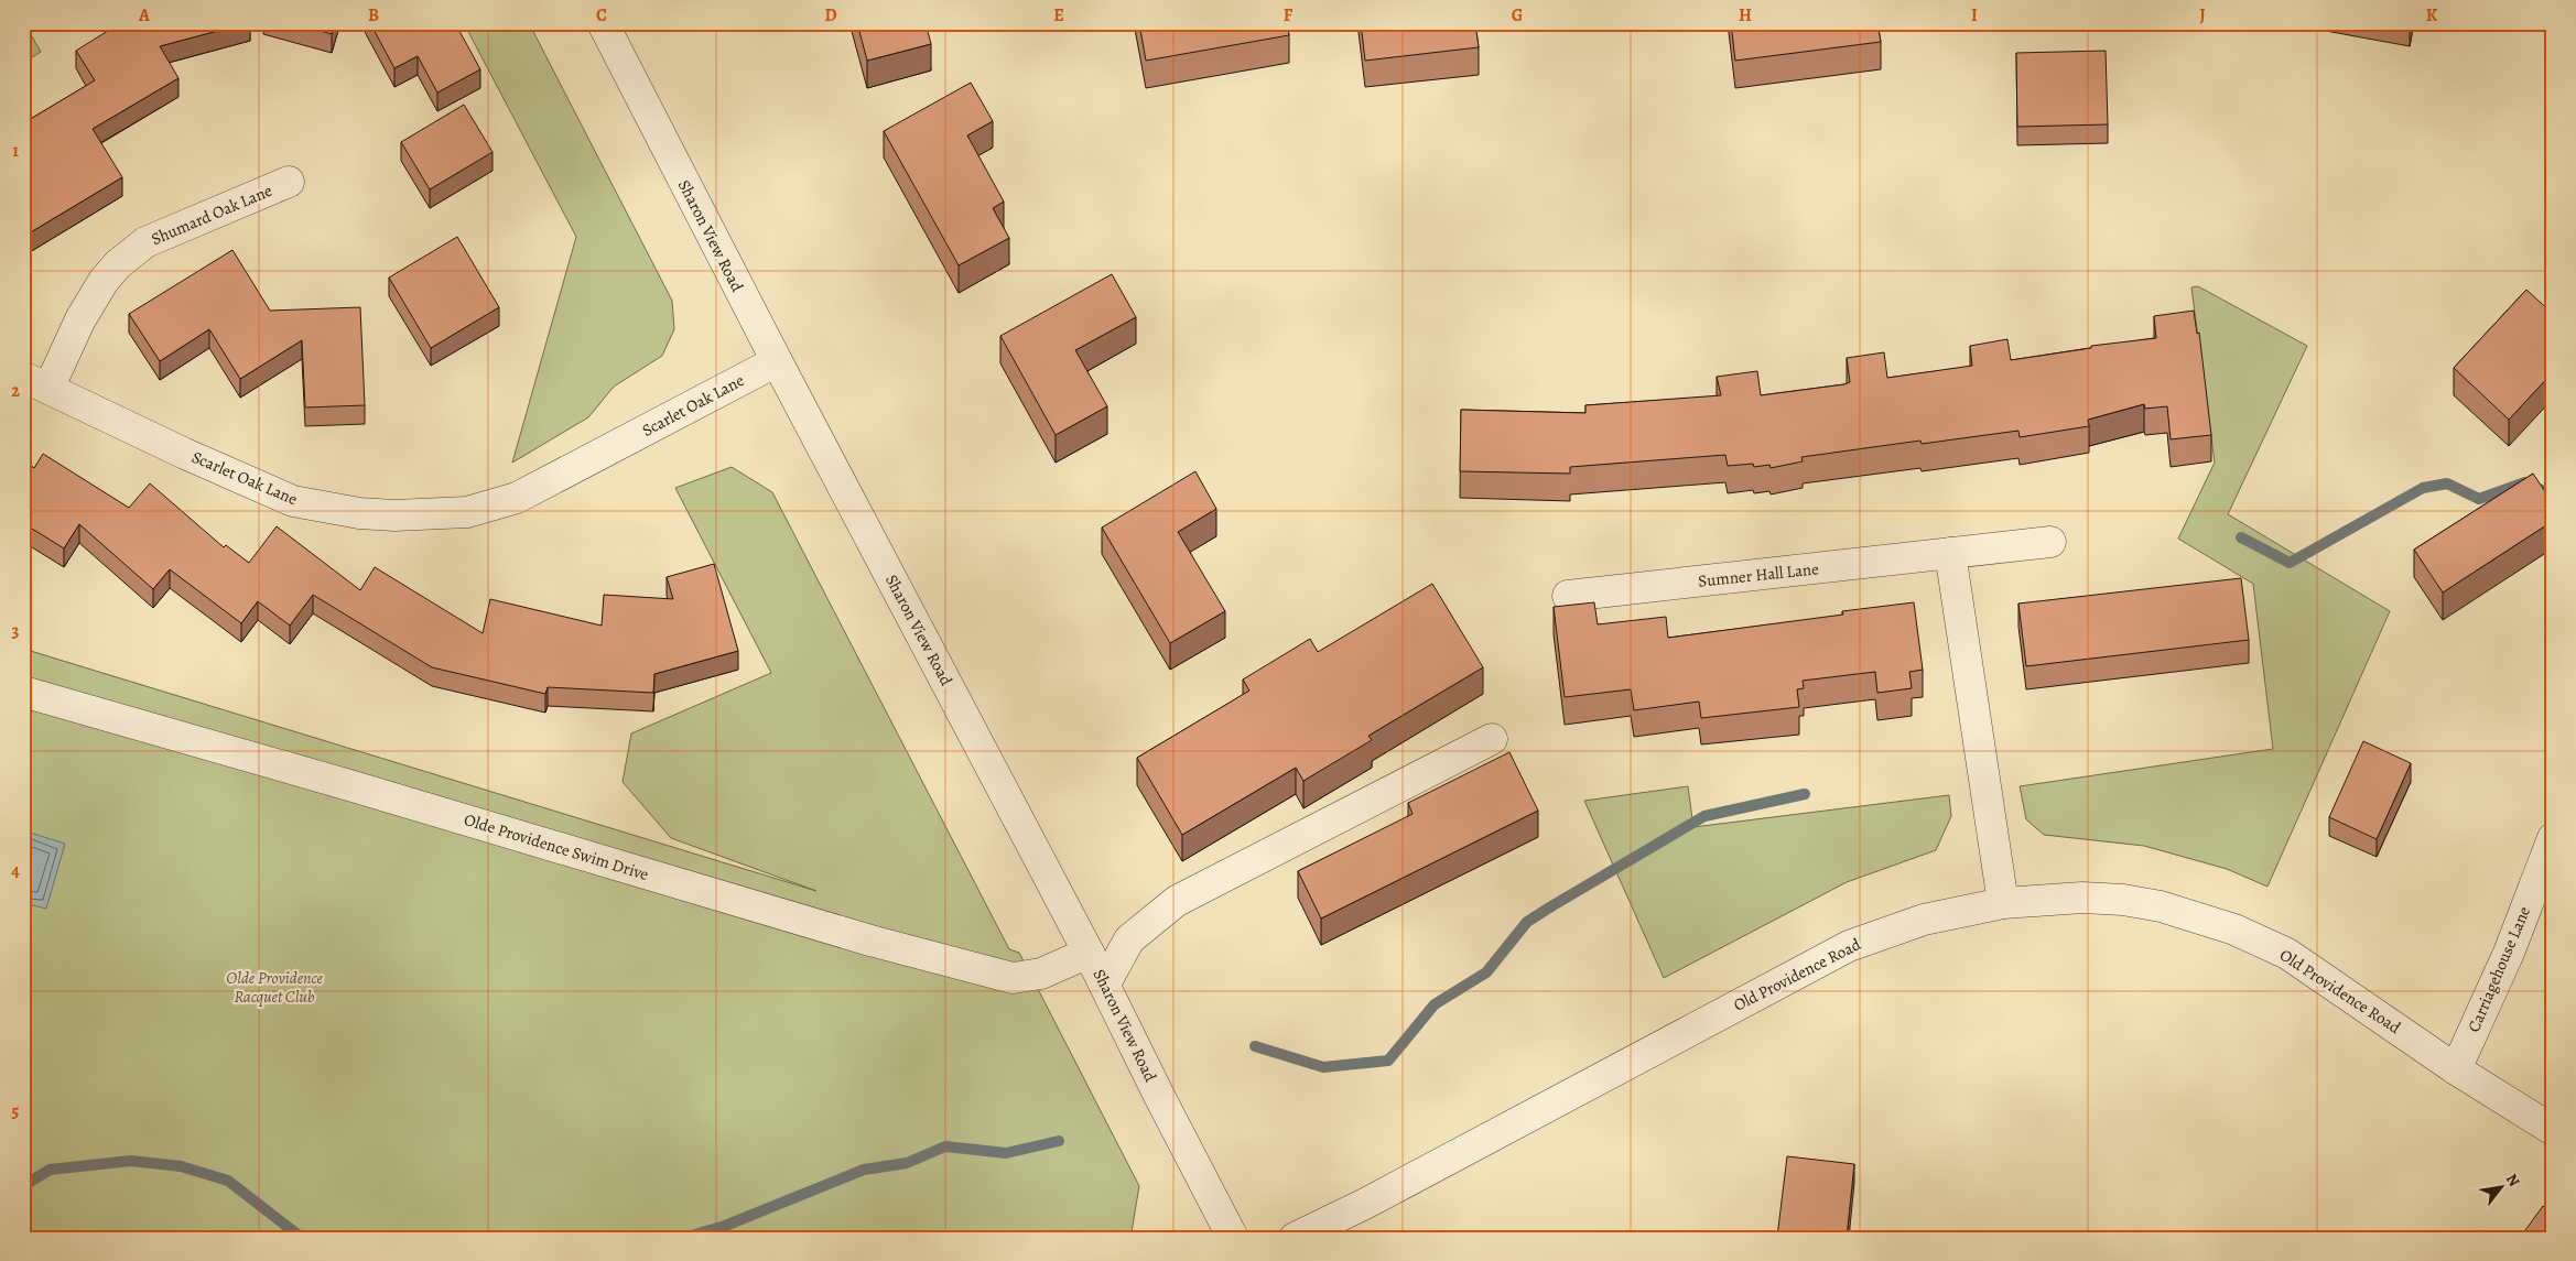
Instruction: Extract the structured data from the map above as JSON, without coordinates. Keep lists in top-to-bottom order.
{
  "streets": {
    "street": [
      "Shumard Oak Lane",
      "Sharon View Road",
      "Scarlet Oak Lane",
      "Sumner Hall Lane",
      "Olde Providence Swim Drive",
      "Carriagehouse Lane",
      "Old Providence Road"
    ]
  },
  "crossings": [
    ["Shumard Oak Lane", "Scarlet Oak Lane"],
    ["Sharon View Road", "Scarlet Oak Lane"],
    ["Sharon View Road", "Olde Providence Swim Drive"],
    ["Carriagehouse Lane", "Old Providence Road"]
  ],
  "parks": ["Olde Providence Racquet Club"],
  "north": "top right",
  "grid": {
    "columns": [
      "A",
      "B",
      "C",
      "D",
      "E",
      "F",
      "G",
      "H",
      "I",
      "J",
      "K"
    ],
    "rows": [
      "1",
      "2",
      "3",
      "4",
      "5"
    ]
  }
}
